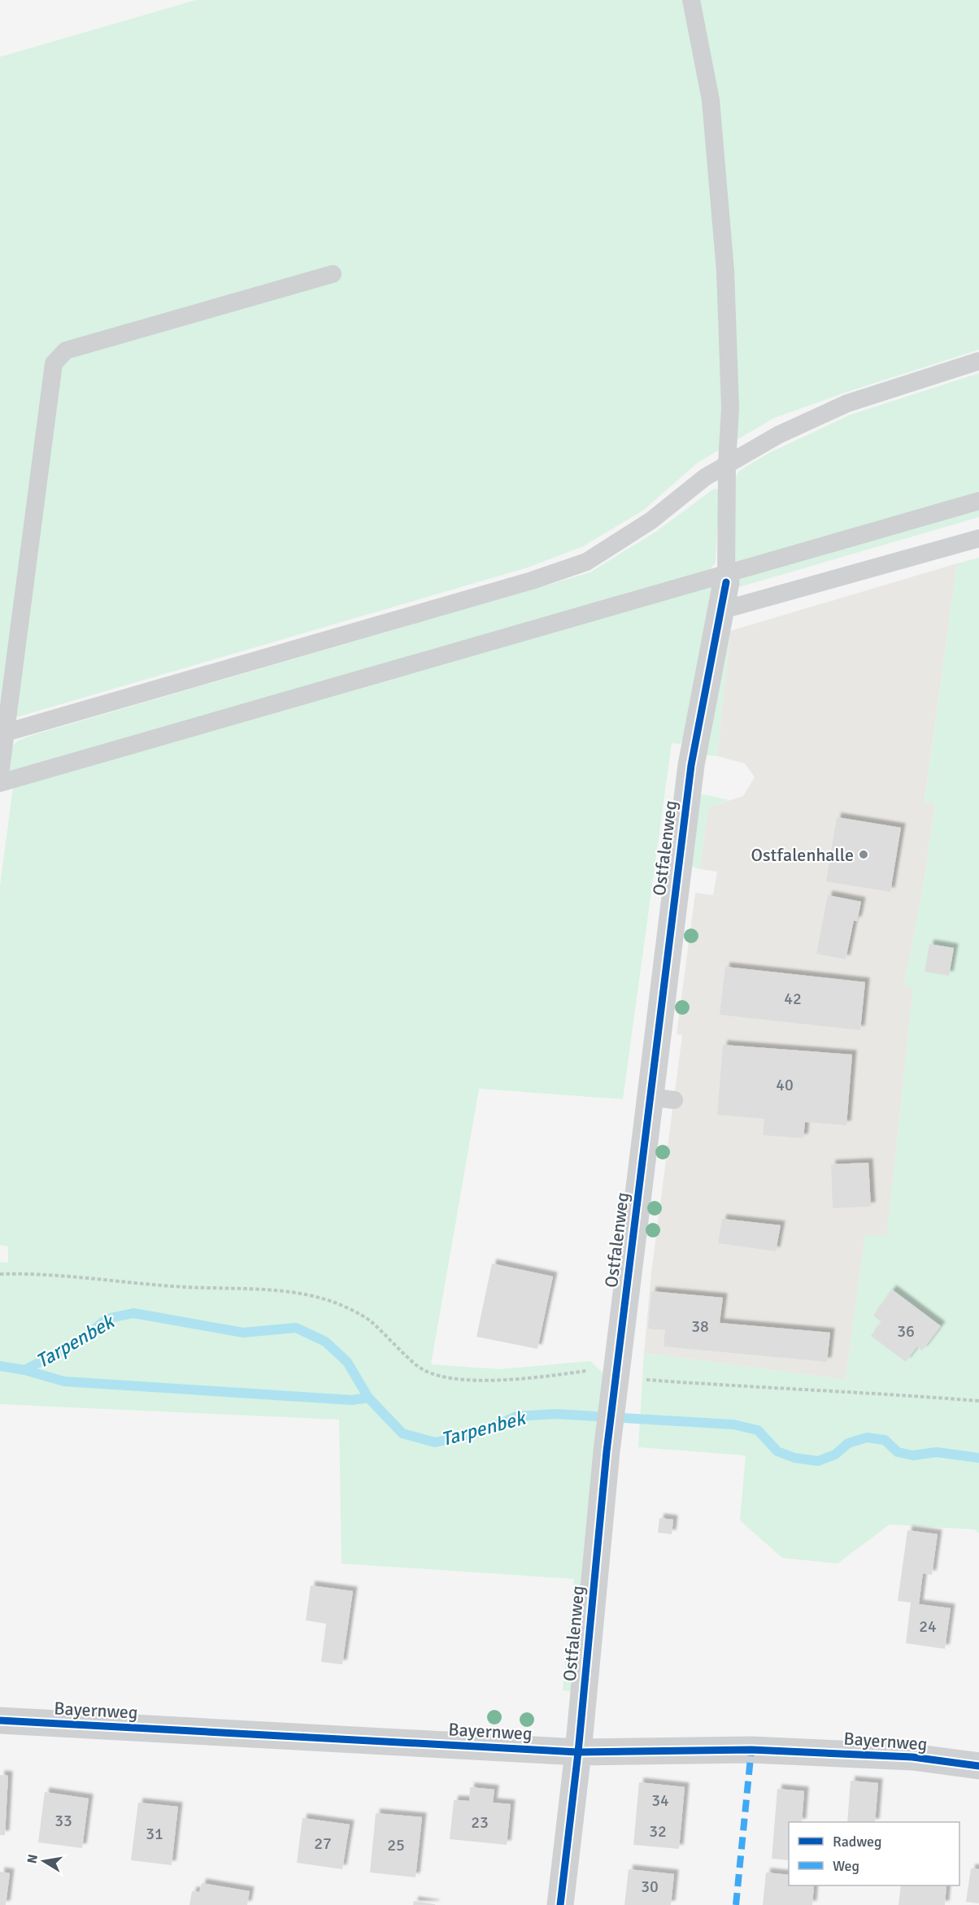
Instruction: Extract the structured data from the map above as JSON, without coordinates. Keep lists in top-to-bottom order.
{
  "streets": {
    "street": ["Ostfalenweg", "Bayernweg"]
  },
  "crossings": [
    ["Ostfalenweg", "Bayernweg"]
  ],
  "water": ["Tarpenbek"],
  "places": ["Ostfalenhalle"],
  "house_numbers": [
    "42",
    "40",
    "38",
    "36",
    "24",
    "34",
    "33",
    "23",
    "32",
    "31",
    "27",
    "25",
    "30"
  ],
  "legend": ["Radweg", "Weg"],
  "north": "left"
}
